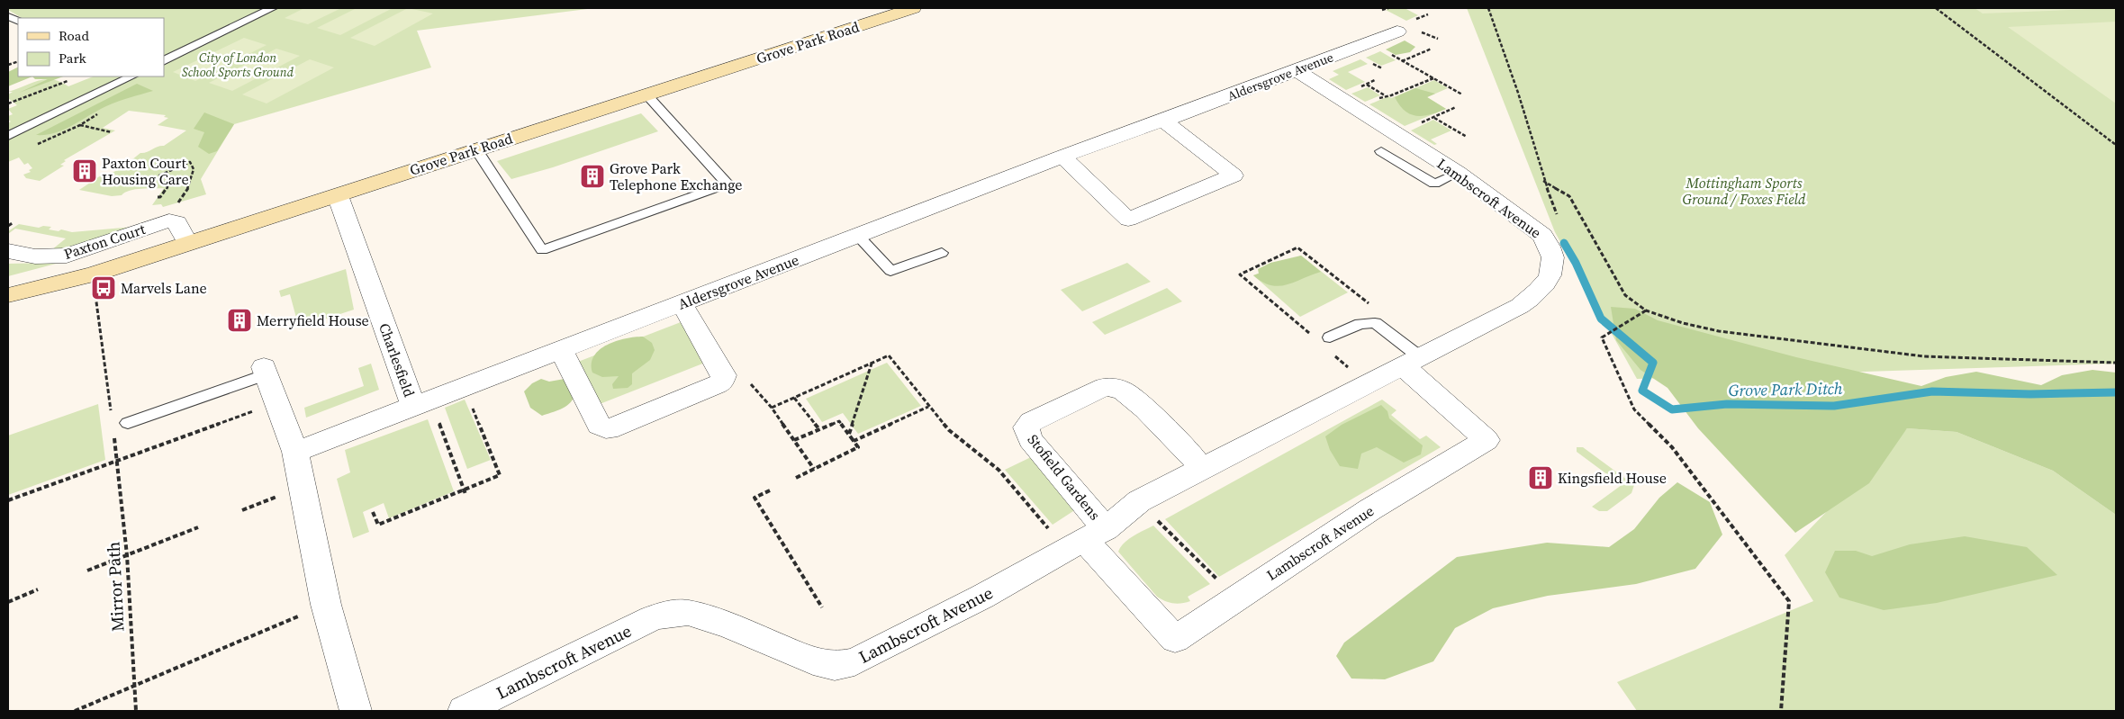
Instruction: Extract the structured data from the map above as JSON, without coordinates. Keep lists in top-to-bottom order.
{
  "streets": {
    "main road": ["Grove Park Road"],
    "street": [
      "Aldersgrove Avenue",
      "Lambscroft Avenue",
      "Paxton Court",
      "Charlesfield",
      "Stofield Gardens"
    ],
    "path": ["Mirror Path"]
  },
  "crossings": [
    ["Grove Park Road", "Paxton Court"],
    ["Grove Park Road", "Charlesfield"],
    ["Aldersgrove Avenue", "Lambscroft Avenue"],
    ["Aldersgrove Avenue", "Charlesfield"],
    ["Lambscroft Avenue", "Stofield Gardens"]
  ],
  "water": ["Grove Park Ditch"],
  "parks": ["City of London School Sports Ground", "Mottingham Sports Ground / Foxes Field"],
  "places": {
    "building": [
      "Paxton Court Housing Care",
      "Grove Park Telephone Exchange",
      "Merryfield House",
      "Kingsfield House"
    ],
    "bus stop": ["Marvels Lane"]
  },
  "legend": ["Road", "Park"]
}
